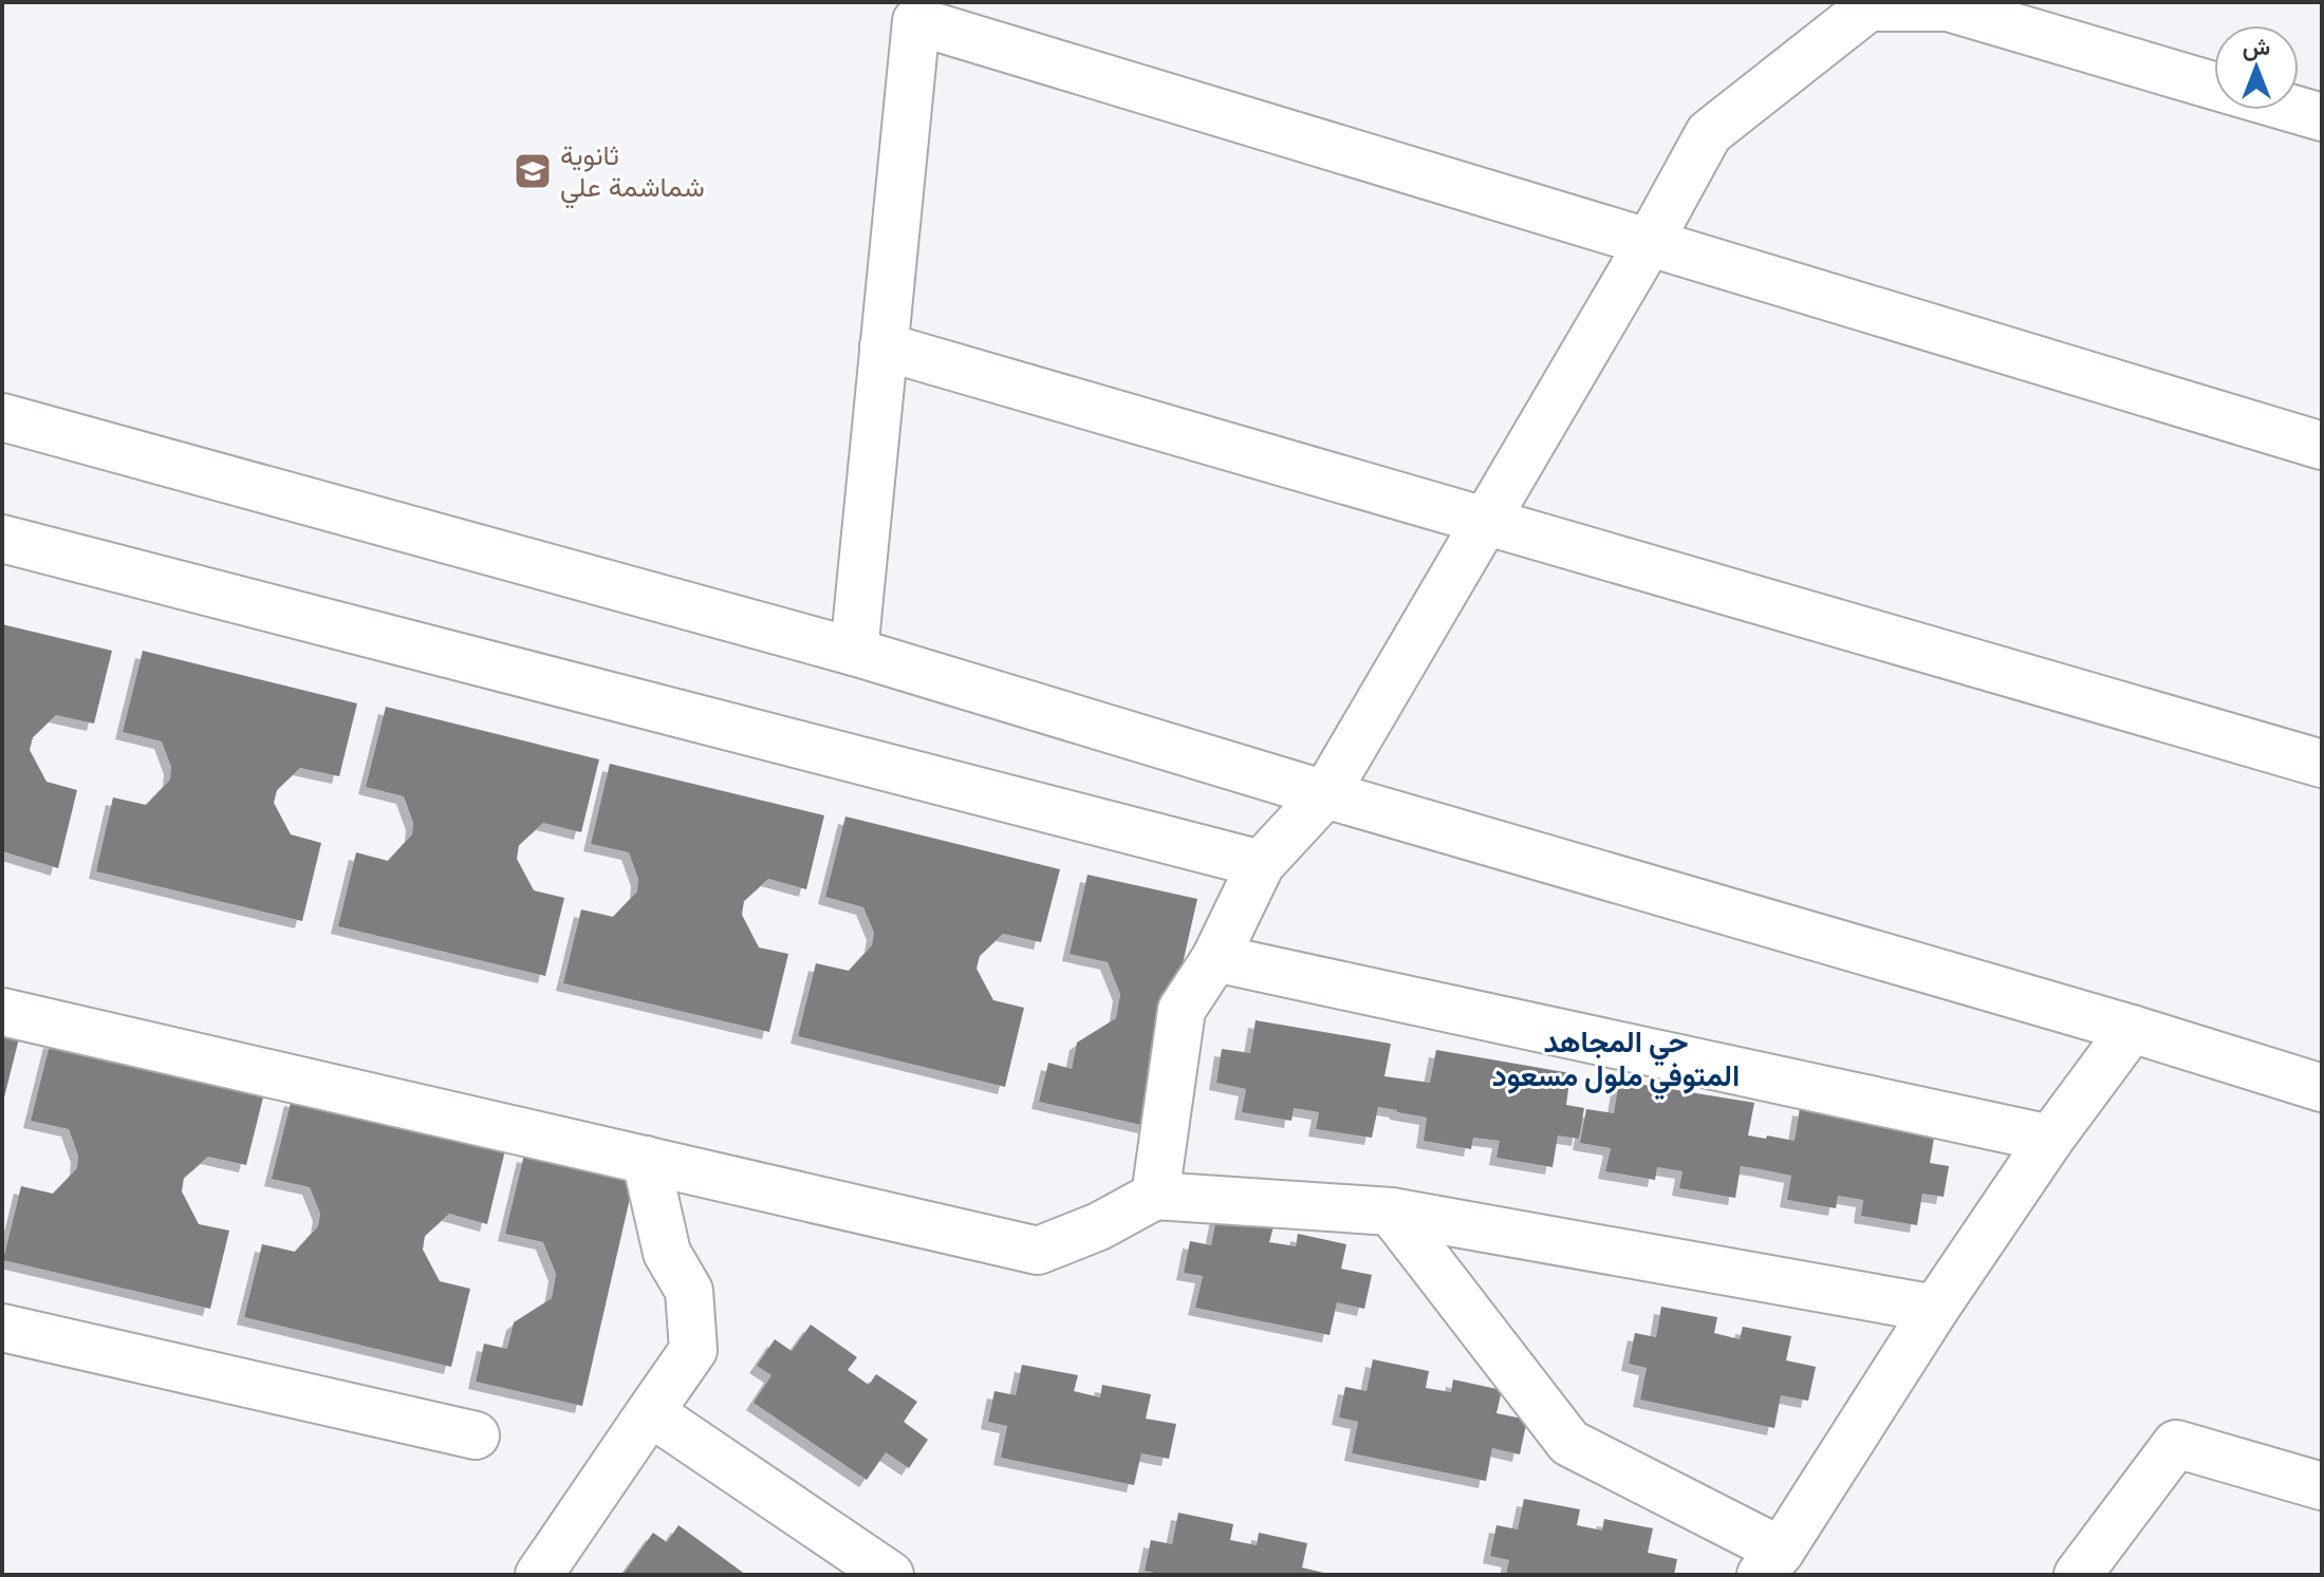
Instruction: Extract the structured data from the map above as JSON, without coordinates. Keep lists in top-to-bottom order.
{
  "districts": ["حي المجاهد المتوفي ملول مسعود"],
  "places": {
    "school or university": ["ثانوية شماشمة علي"]
  },
  "north": "top"
}
